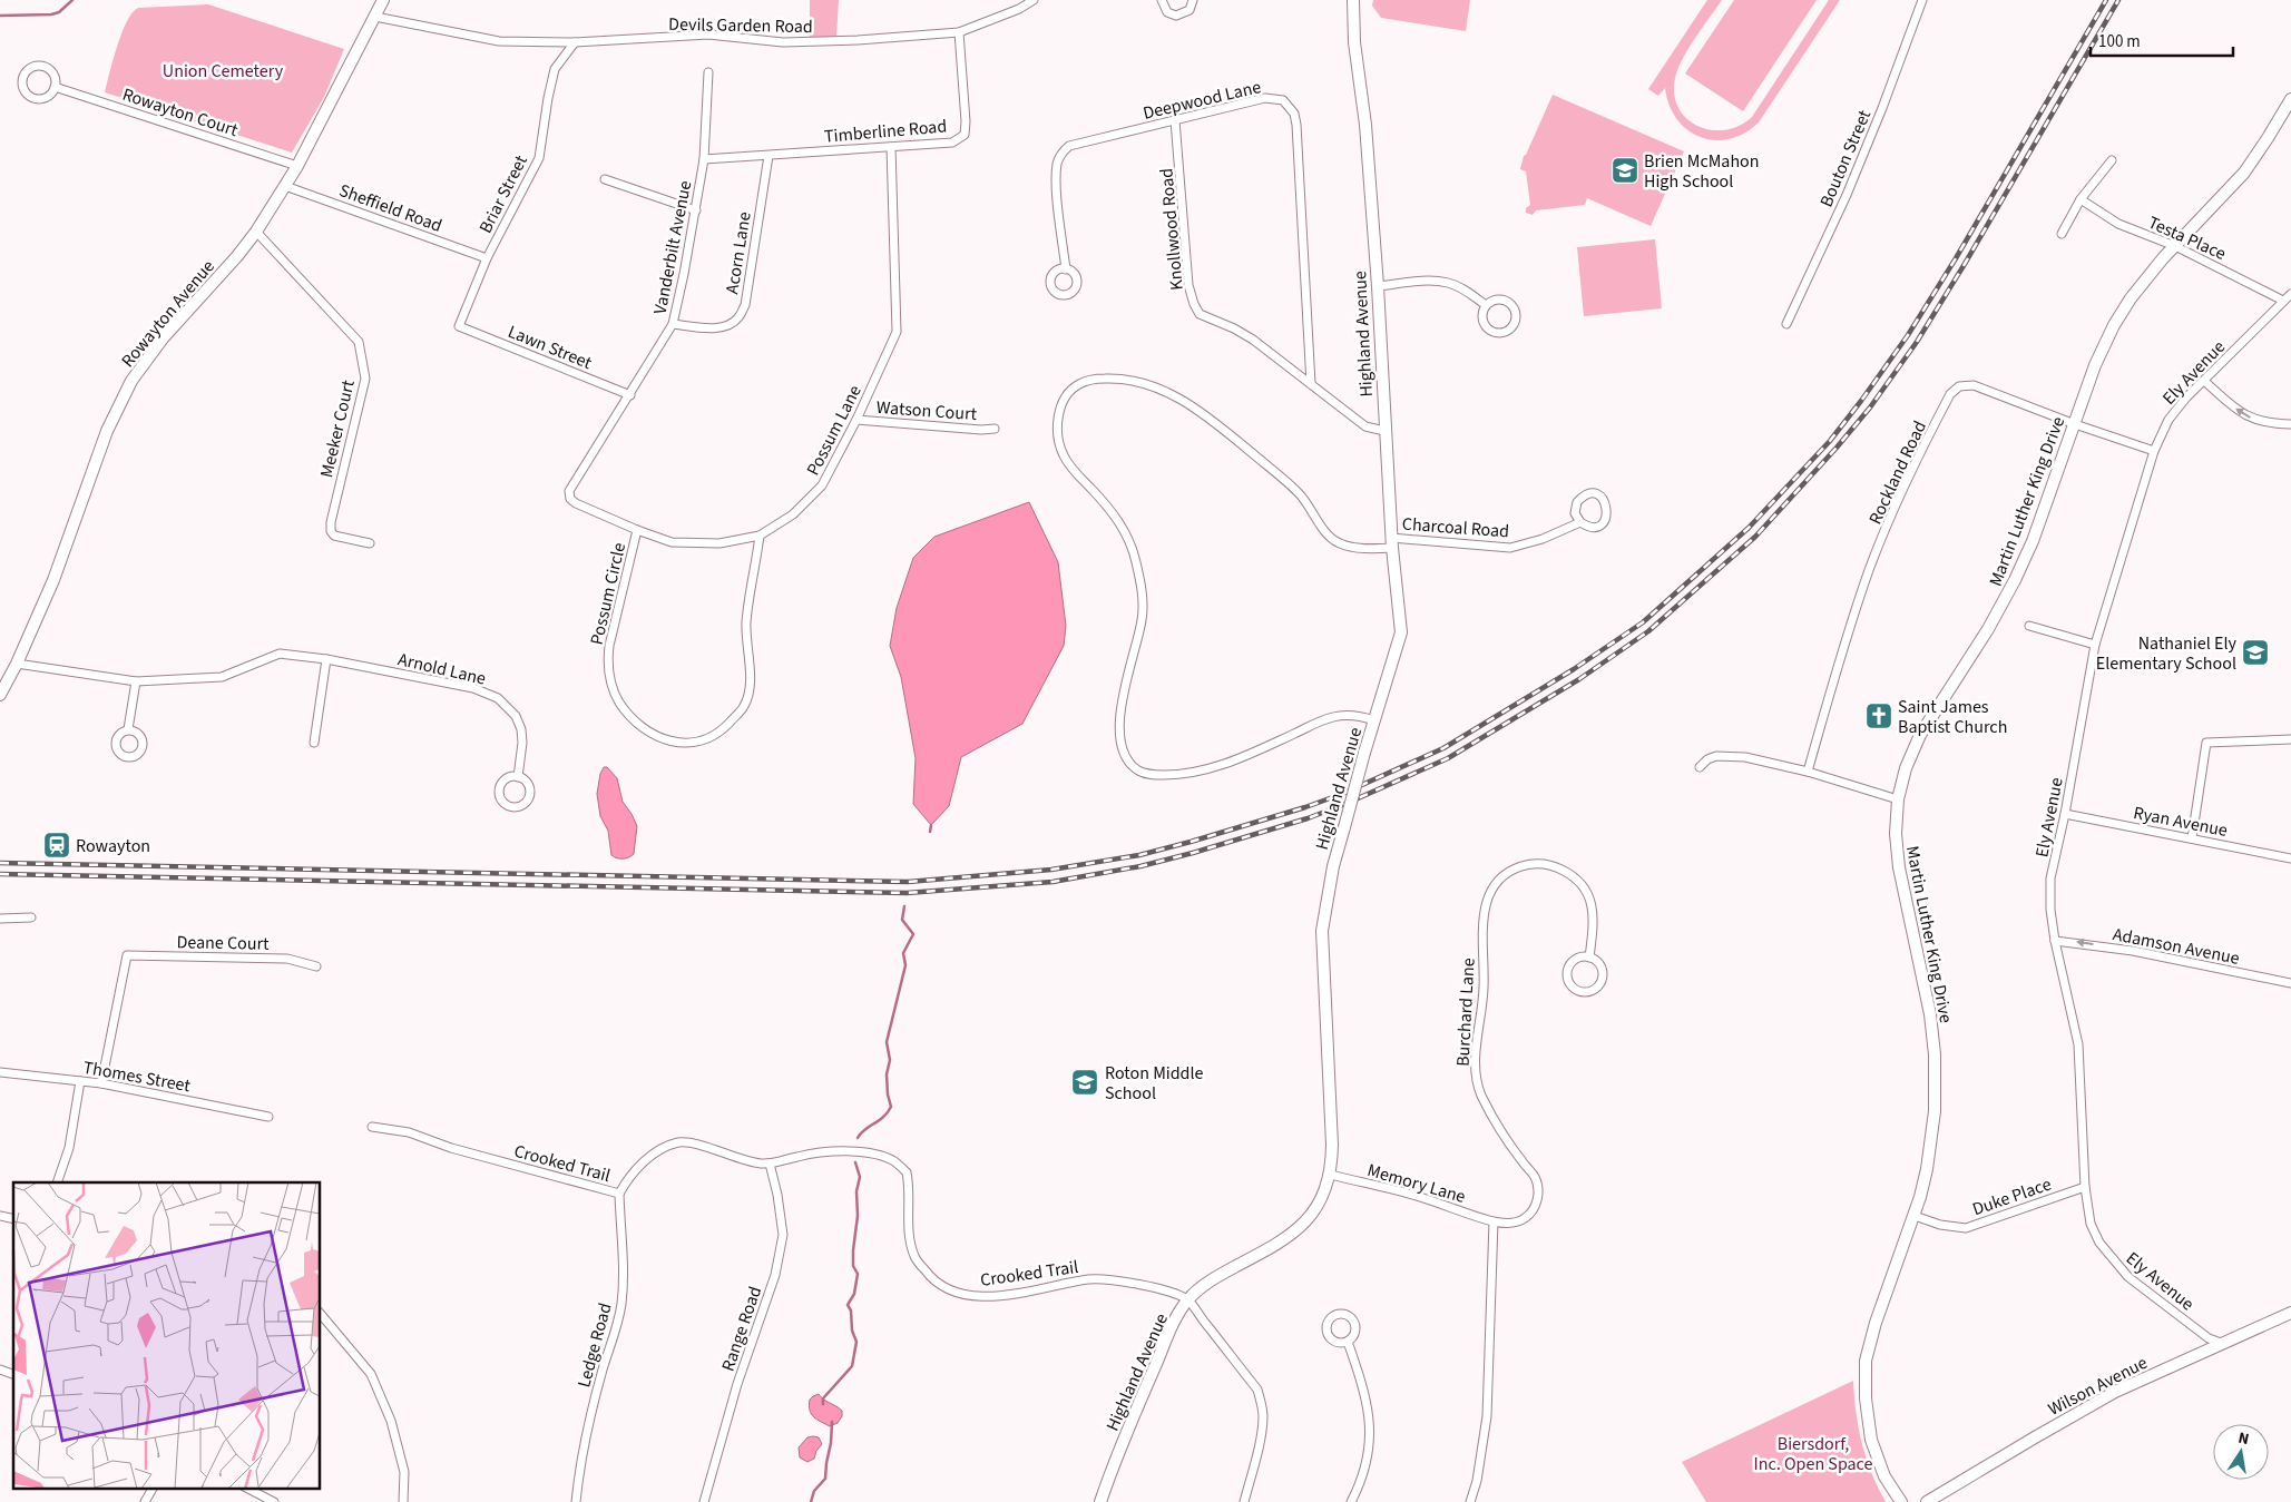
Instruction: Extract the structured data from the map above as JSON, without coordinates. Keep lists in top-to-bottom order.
{
  "streets": {
    "street": [
      "Devils Garden Road",
      "Deepwood Lane",
      "Rowayton Court",
      "Timberline Road",
      "Bouton Street",
      "Briar Street",
      "Sheffield Road",
      "Knollwood Road",
      "Testa Place",
      "Vanderbilt Avenue",
      "Acorn Lane",
      "Rowayton Avenue",
      "Highland Avenue",
      "Lawn Street",
      "Ely Avenue",
      "Watson Court",
      "Meeker Court",
      "Possum Lane",
      "Rockland Road",
      "Martin Luther King Drive",
      "Charcoal Road",
      "Possum Circle",
      "Arnold Lane",
      "Ryan Avenue",
      "Deane Court",
      "Adamson Avenue",
      "Burchard Lane",
      "Thomes Street",
      "Crooked Trail",
      "Memory Lane",
      "Duke Place",
      "Range Road",
      "Ledge Road",
      "Wilson Avenue"
    ]
  },
  "crossings": [
    ["Devils Garden Road", "Timberline Road"],
    ["Devils Garden Road", "Briar Street"],
    ["Devils Garden Road", "Rowayton Avenue"],
    ["Deepwood Lane", "Knollwood Road"],
    ["Rowayton Court", "Rowayton Avenue"],
    ["Timberline Road", "Vanderbilt Avenue"],
    ["Timberline Road", "Acorn Lane"],
    ["Timberline Road", "Possum Lane"],
    ["Briar Street", "Sheffield Road"],
    ["Briar Street", "Lawn Street"],
    ["Sheffield Road", "Rowayton Avenue"],
    ["Knollwood Road", "Highland Avenue"],
    ["Testa Place", "Ely Avenue"],
    ["Testa Place", "Martin Luther King Drive"],
    ["Vanderbilt Avenue", "Acorn Lane"],
    ["Vanderbilt Avenue", "Lawn Street"],
    ["Vanderbilt Avenue", "Possum Lane"],
    ["Rowayton Avenue", "Meeker Court"],
    ["Rowayton Avenue", "Arnold Lane"],
    ["Highland Avenue", "Charcoal Road"],
    ["Highland Avenue", "Crooked Trail"],
    ["Highland Avenue", "Memory Lane"],
    ["Ely Avenue", "Rockland Road"],
    ["Ely Avenue", "Ryan Avenue"],
    ["Ely Avenue", "Adamson Avenue"],
    ["Ely Avenue", "Duke Place"],
    ["Ely Avenue", "Wilson Avenue"],
    ["Watson Court", "Possum Lane"],
    ["Possum Lane", "Possum Circle"],
    ["Rockland Road", "Martin Luther King Drive"],
    ["Martin Luther King Drive", "Duke Place"],
    ["Deane Court", "Thomes Street"],
    ["Burchard Lane", "Memory Lane"],
    ["Crooked Trail", "Range Road"],
    ["Crooked Trail", "Ledge Road"]
  ],
  "one_way": ["Adamson Avenue"],
  "parks": ["Union Cemetery", "Biersdorf, Inc. Open Space"],
  "places": {
    "school or university": ["Brien McMahon High School", "Nathaniel Ely Elementary School", "Roton Middle School"],
    "church": ["Saint James Baptist Church"],
    "station": ["Rowayton"]
  },
  "scale_bar": "100 m",
  "north": "top"
}
